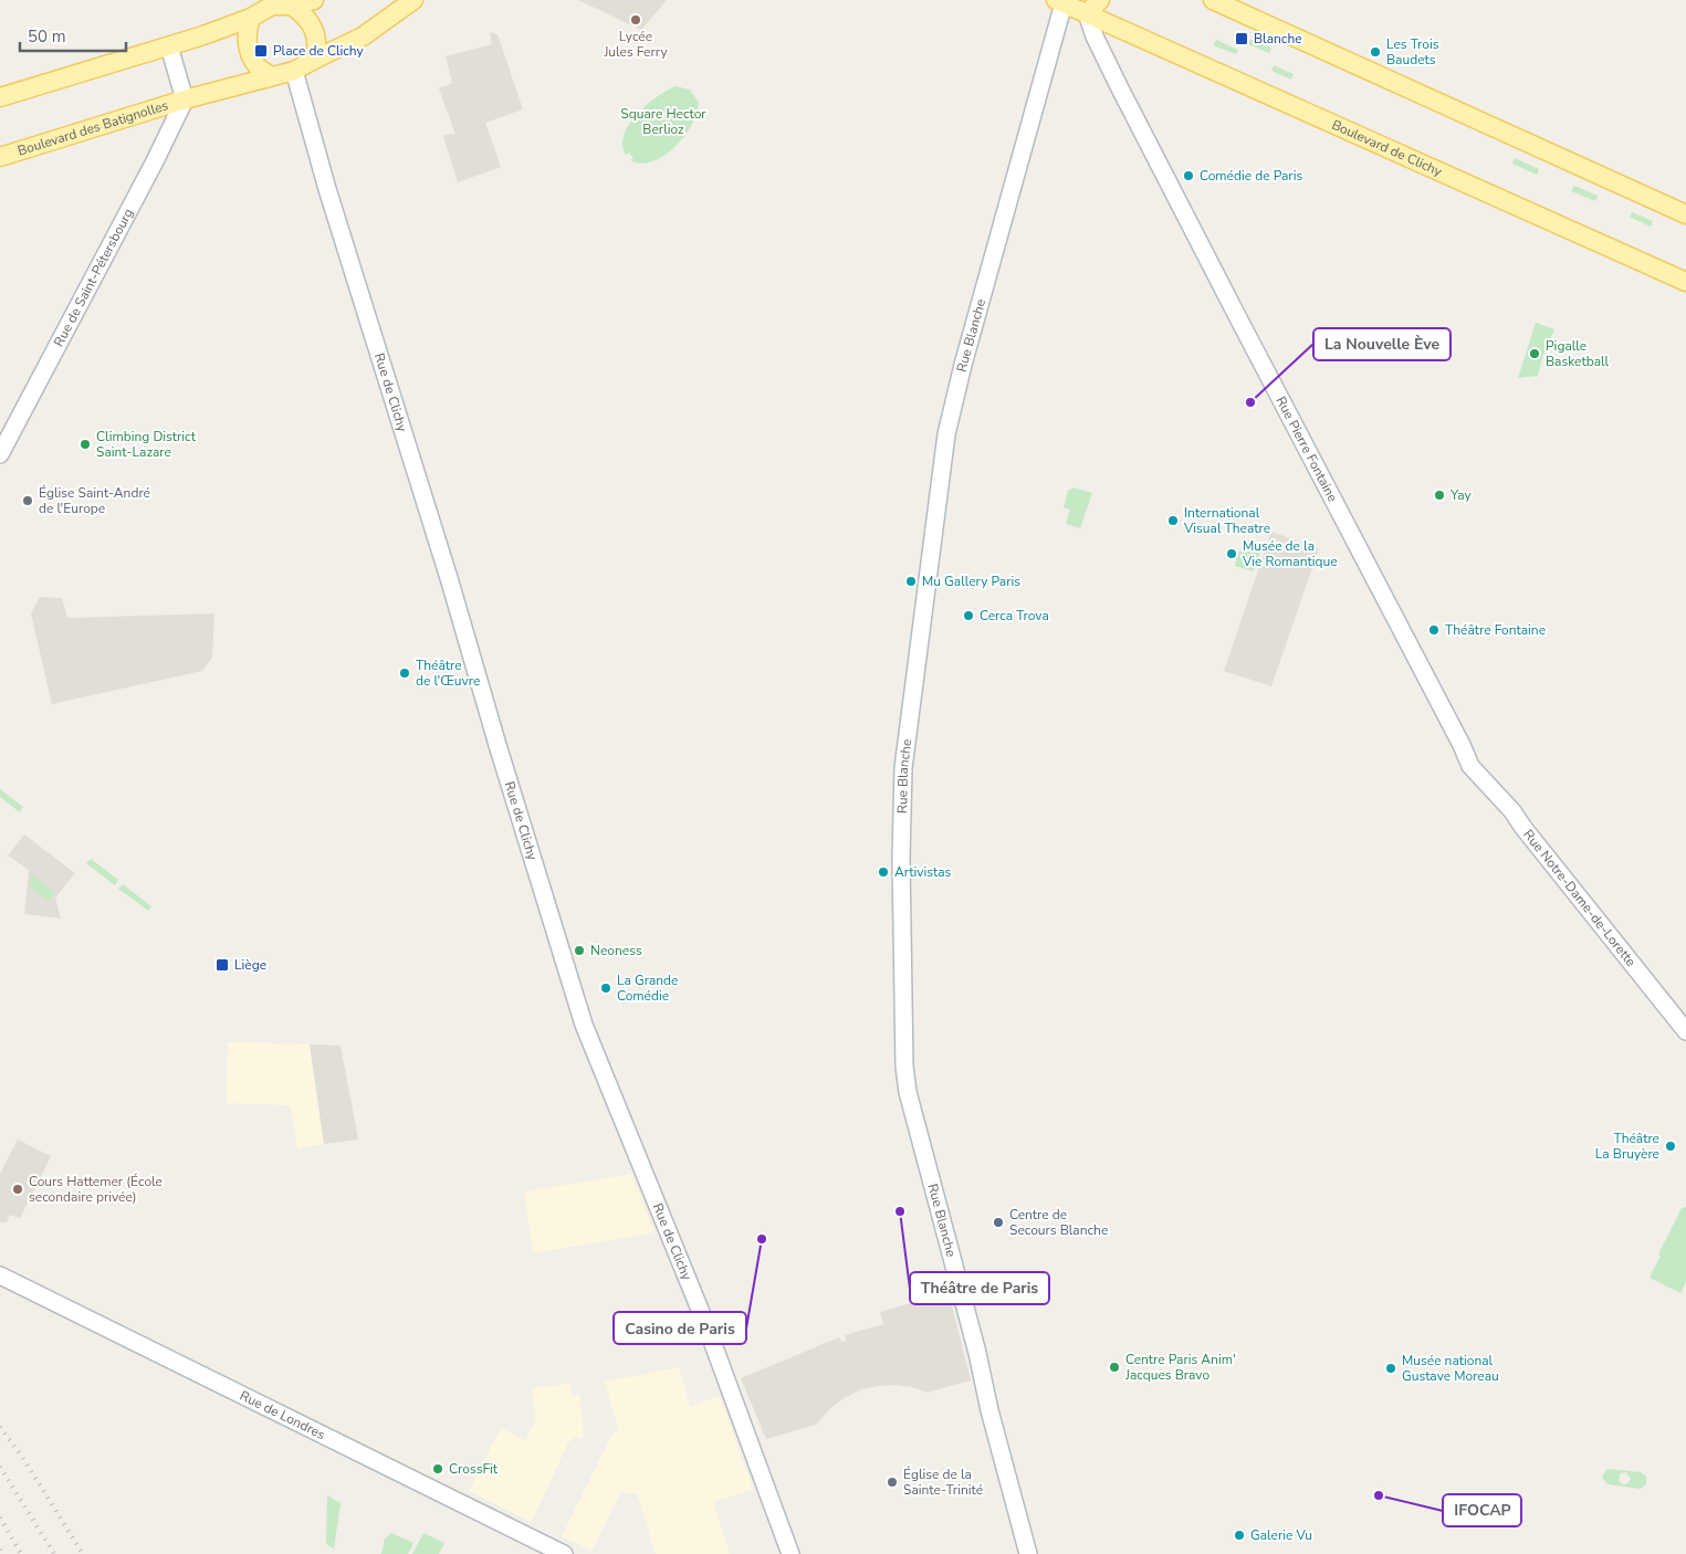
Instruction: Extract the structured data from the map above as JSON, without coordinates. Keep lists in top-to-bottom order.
{
  "streets": {
    "main road": ["Boulevard des Batignolles", "Boulevard de Clichy"],
    "street": [
      "Rue de Saint-Pétersbourg",
      "Rue Blanche",
      "Rue de Clichy",
      "Rue Pierre Fontaine",
      "Rue Notre-Dame-de-Lorette",
      "Rue de Londres"
    ]
  },
  "crossings": [
    ["Boulevard des Batignolles", "Rue de Saint-Pétersbourg"],
    ["Boulevard de Clichy", "Rue Blanche"],
    ["Boulevard de Clichy", "Rue Pierre Fontaine"],
    ["Rue Pierre Fontaine", "Rue Notre-Dame-de-Lorette"]
  ],
  "parks": ["Square Hector Berlioz"],
  "places": {
    "other": [
      "Lycée Jules Ferry",
      "Les Trois Baudets",
      "Comédie de Paris",
      "Pigalle Basketball",
      "La Nouvelle Ève",
      "Climbing District Saint-Lazare",
      "Yay",
      "Église Saint-André de l'Europe",
      "International Visual Theatre",
      "Musée de la Vie Romantique",
      "Mu Gallery Paris",
      "Cerca Trova",
      "Théâtre Fontaine",
      "Théâtre de l'Œuvre",
      "Artivistas",
      "Neoness",
      "La Grande Comédie",
      "Théâtre La Bruyère",
      "Cours Hattemer (École secondaire privée)",
      "Théâtre de Paris",
      "Centre de Secours Blanche",
      "Casino de Paris",
      "Centre Paris Anim' Jacques Bravo",
      "Musée national Gustave Moreau",
      "CrossFit",
      "Église de la Sainte-Trinité",
      "IFOCAP",
      "Galerie Vu"
    ],
    "transit": ["Blanche", "Place de Clichy", "Liège"]
  },
  "scale_bar": "50 m"
}
